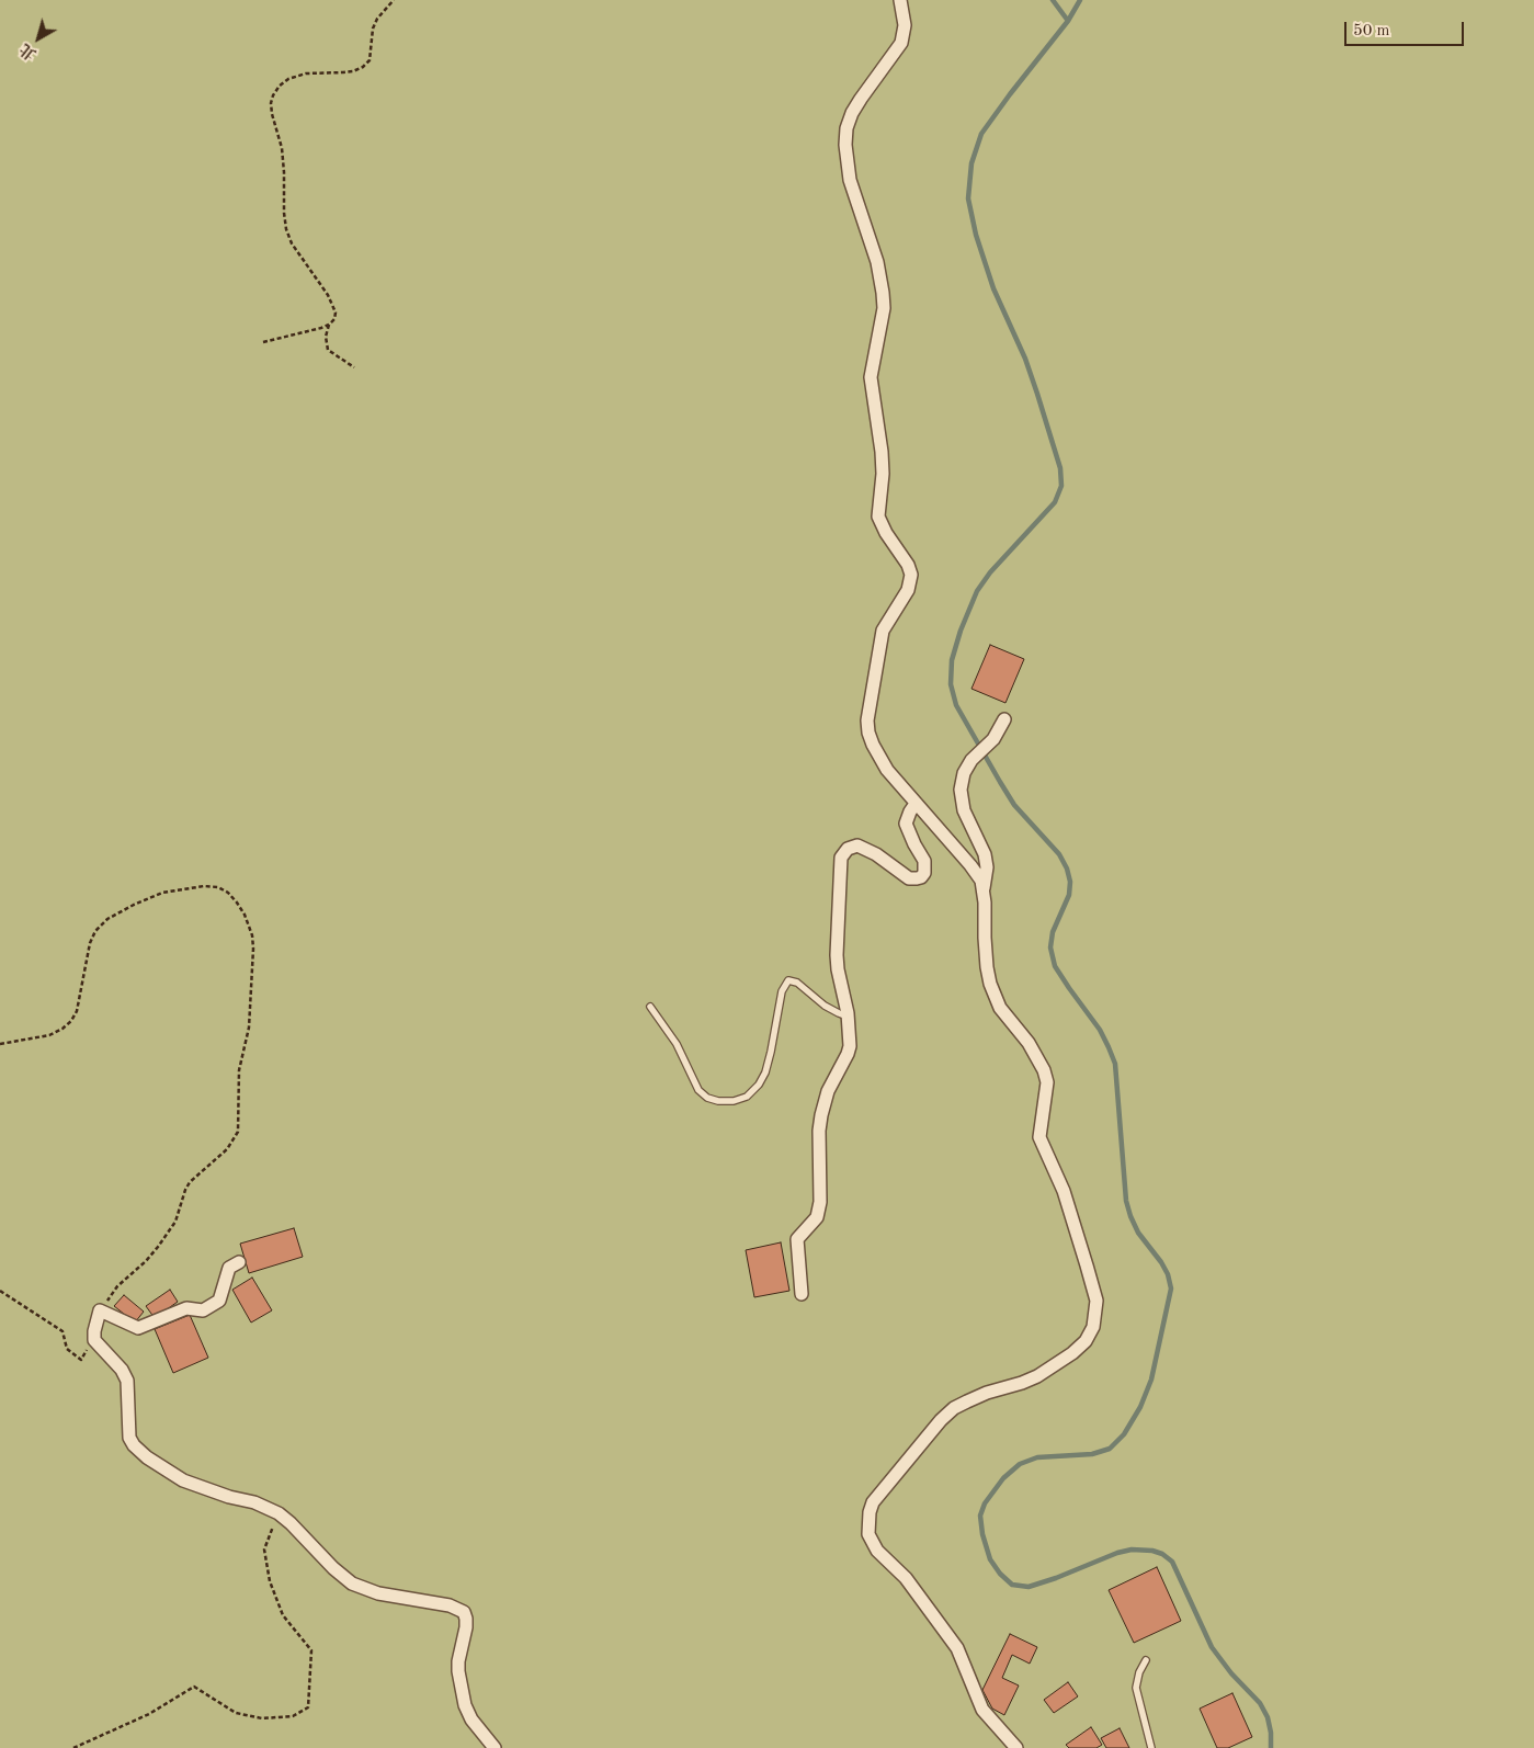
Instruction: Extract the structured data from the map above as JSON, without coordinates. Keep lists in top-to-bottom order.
{
  "scale_bar": "50 m",
  "north": "bottom left"
}
